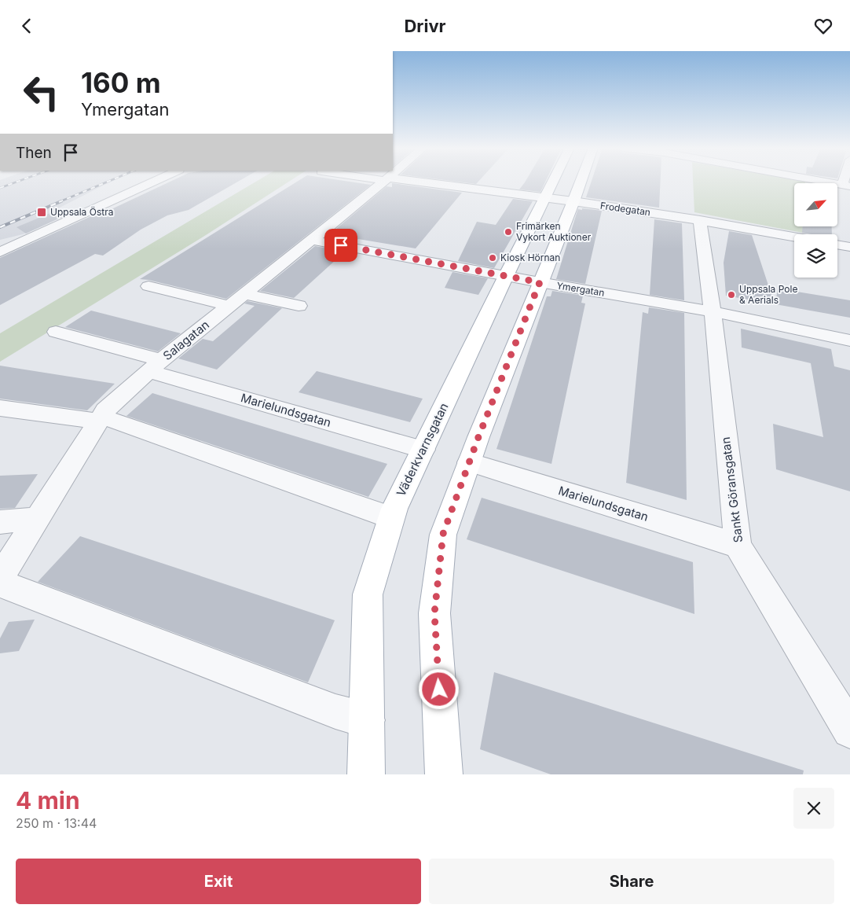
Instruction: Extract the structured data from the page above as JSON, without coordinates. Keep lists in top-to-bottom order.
{
  "streets": {
    "main road": ["Väderkvarnsgatan"],
    "street": [
      "Frodegatan",
      "Ymergatan",
      "Salagatan",
      "Marielundsgatan",
      "Sankt Göransgatan"
    ]
  },
  "crossings": [
    ["Frodegatan", "Väderkvarnsgatan"],
    ["Frodegatan", "Sankt Göransgatan"],
    ["Ymergatan", "Salagatan"],
    ["Ymergatan", "Väderkvarnsgatan"],
    ["Ymergatan", "Sankt Göransgatan"],
    ["Salagatan", "Marielundsgatan"],
    ["Marielundsgatan", "Väderkvarnsgatan"],
    ["Marielundsgatan", "Sankt Göransgatan"]
  ],
  "places": {
    "transit": ["Uppsala Östra"],
    "other": ["Frimärken Vykort Auktioner", "Kiosk Hörnan", "Uppsala Pole & Aerials"]
  },
  "north": "top right",
  "page": {
    "header": "Drivr",
    "turn": ["160 m", "Ymergatan"],
    "then": "Then",
    "heading": ["4 min", "250 m · 13:44"],
    "buttons": ["Exit", "Share"]
  }
}
